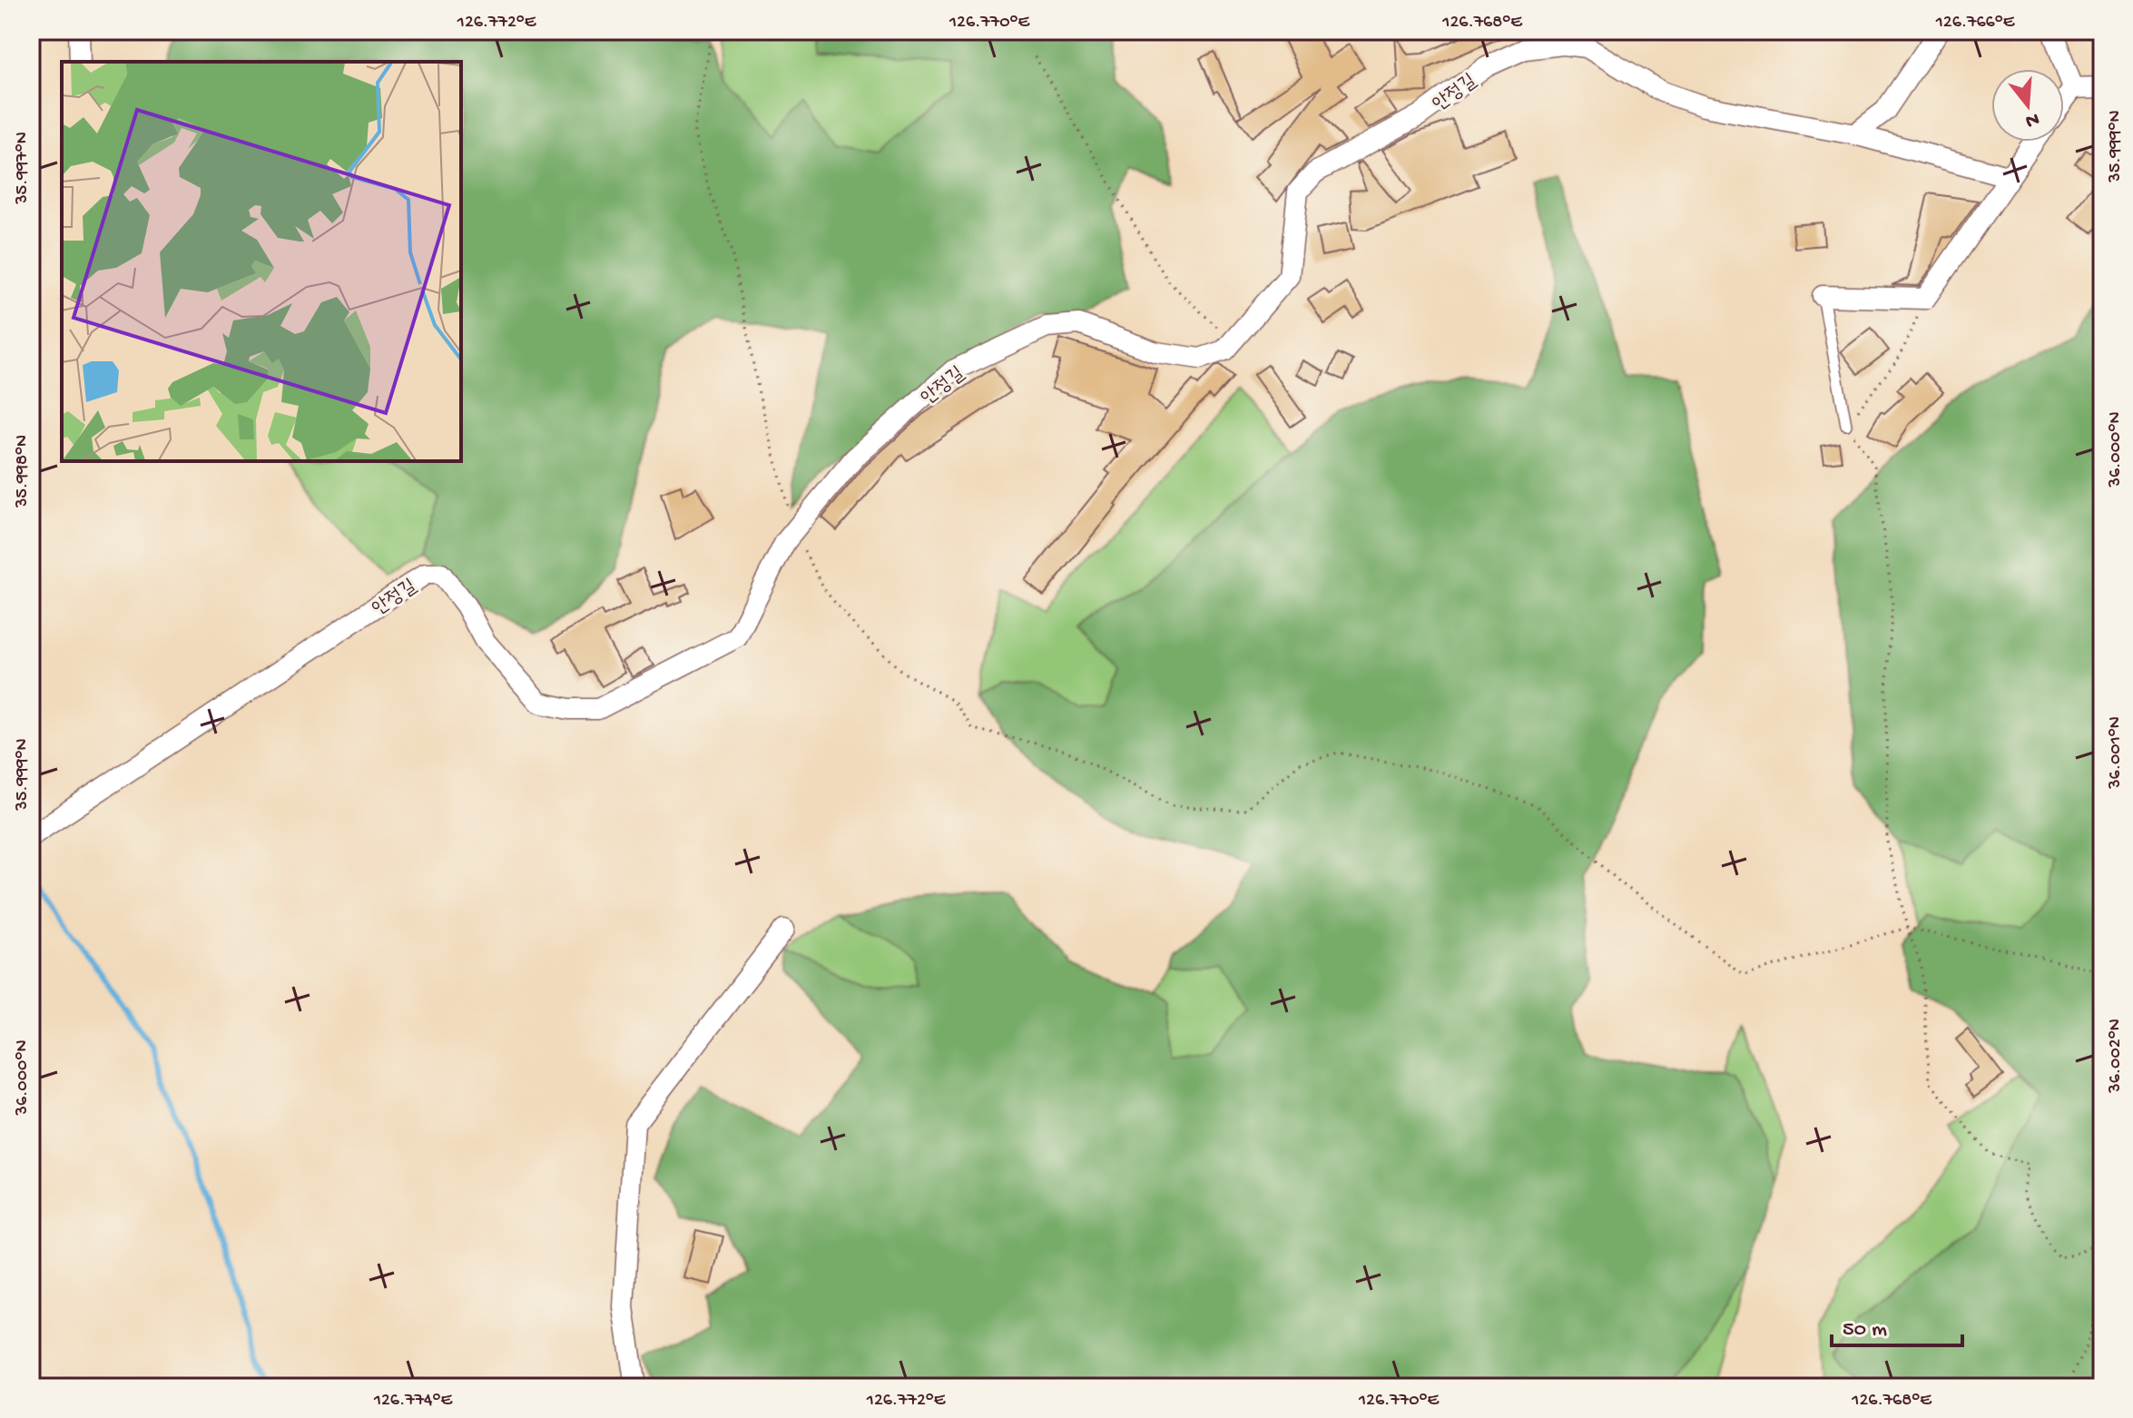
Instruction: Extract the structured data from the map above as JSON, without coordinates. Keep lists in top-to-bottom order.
{
  "streets": {
    "street": ["안정길"]
  },
  "scale_bar": "50 m",
  "north": "bottom",
  "coordinates": [
    "126.772°E",
    "126.770°E",
    "126.768°E",
    "126.766°E",
    "35.999°N",
    "35.997°N",
    "36.000°N",
    "35.998°N",
    "36.001°N",
    "36.002°N",
    "126.774°E"
  ]
}
